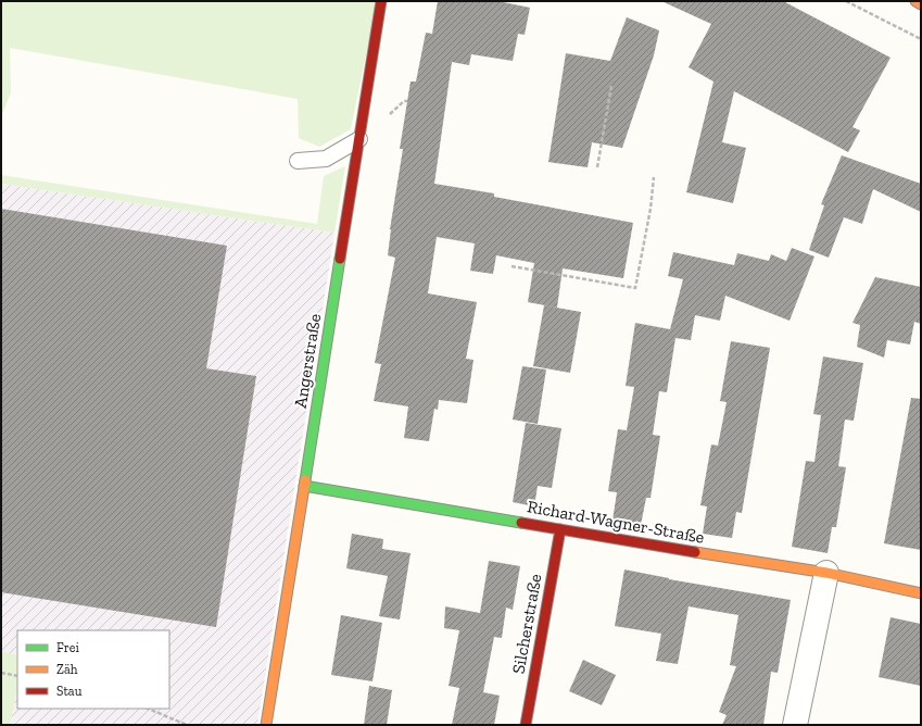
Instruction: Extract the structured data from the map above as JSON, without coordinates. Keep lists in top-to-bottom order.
{
  "streets": {
    "street": ["Angerstraße", "Richard-Wagner-Straße", "Silcherstraße"]
  },
  "crossings": [
    ["Angerstraße", "Richard-Wagner-Straße"],
    ["Richard-Wagner-Straße", "Silcherstraße"]
  ],
  "legend": ["Frei", "Zäh", "Stau"]
}
